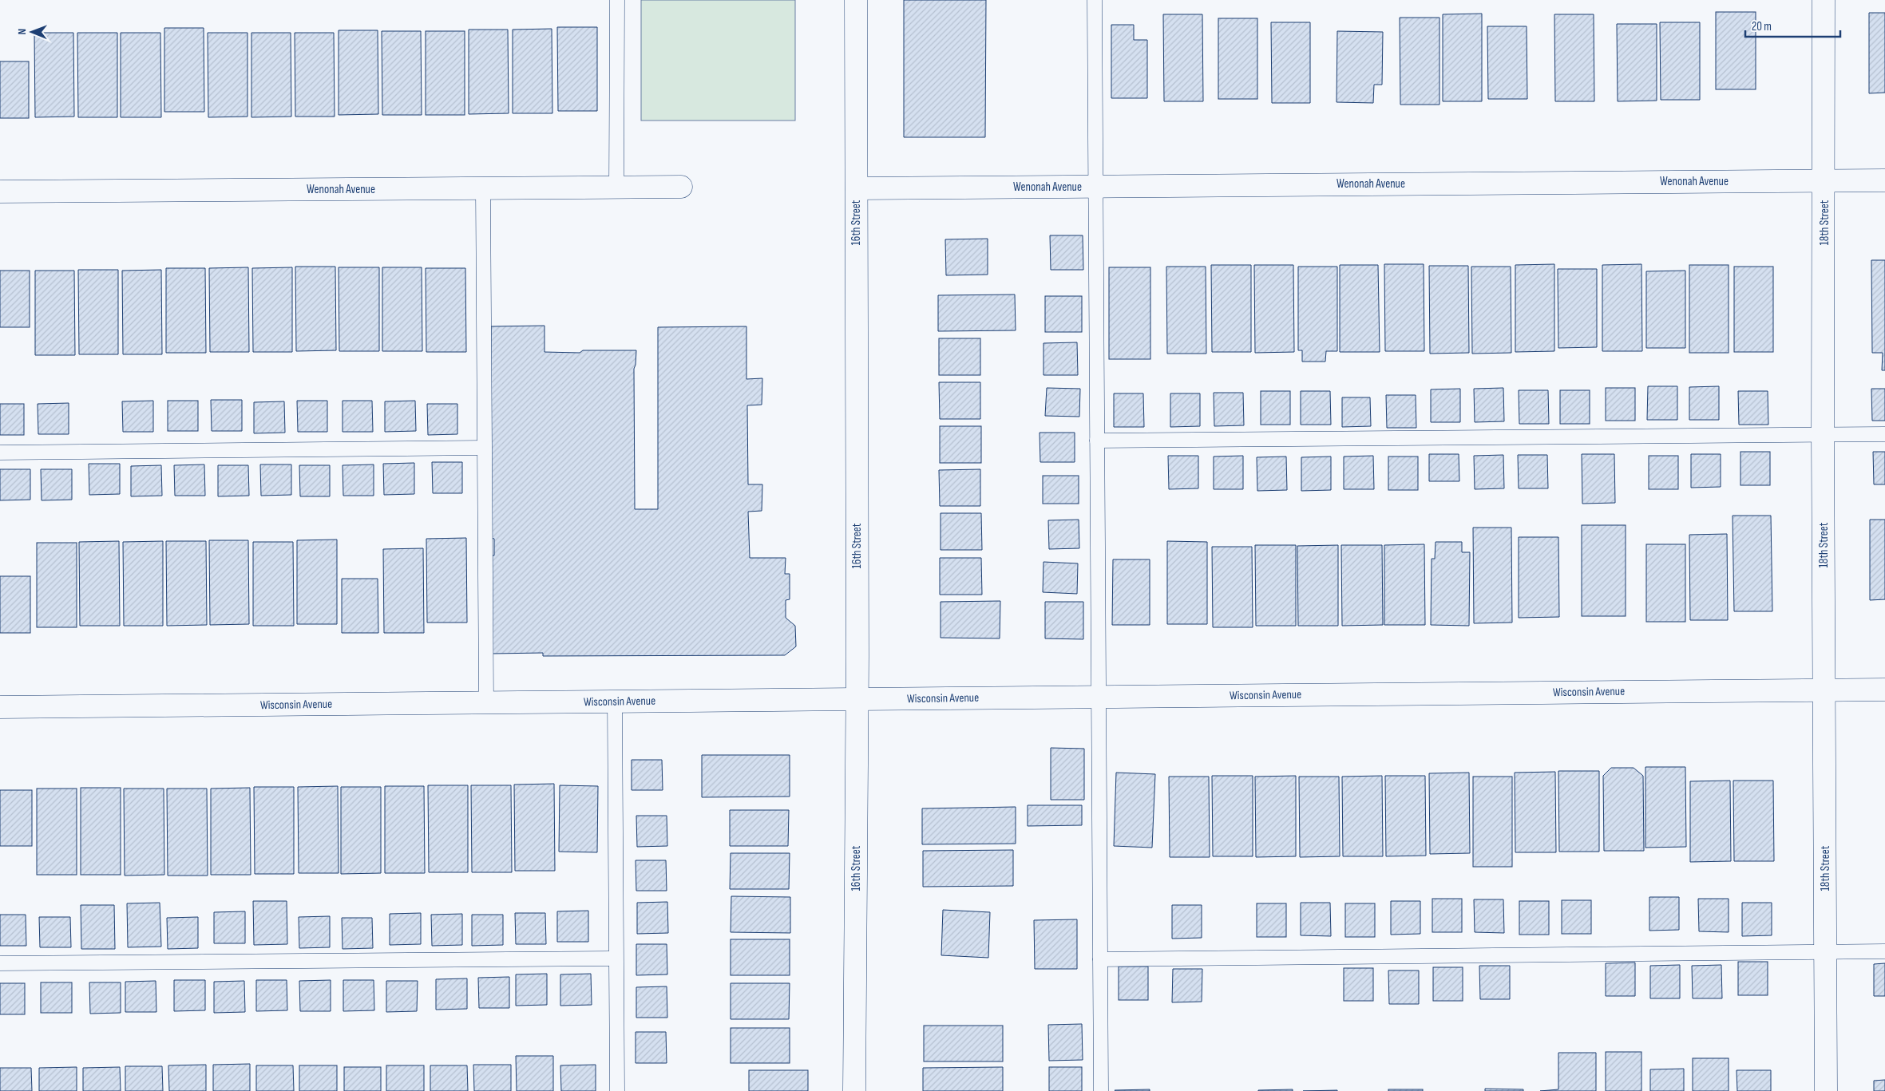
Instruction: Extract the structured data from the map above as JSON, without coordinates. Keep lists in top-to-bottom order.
{
  "streets": {
    "street": [
      "Wenonah Avenue",
      "16th Street",
      "18th Street",
      "Wisconsin Avenue"
    ]
  },
  "crossings": [
    ["Wenonah Avenue", "16th Street"],
    ["Wenonah Avenue", "18th Street"],
    ["16th Street", "Wisconsin Avenue"],
    ["18th Street", "Wisconsin Avenue"]
  ],
  "scale_bar": "20 m",
  "north": "left"
}
